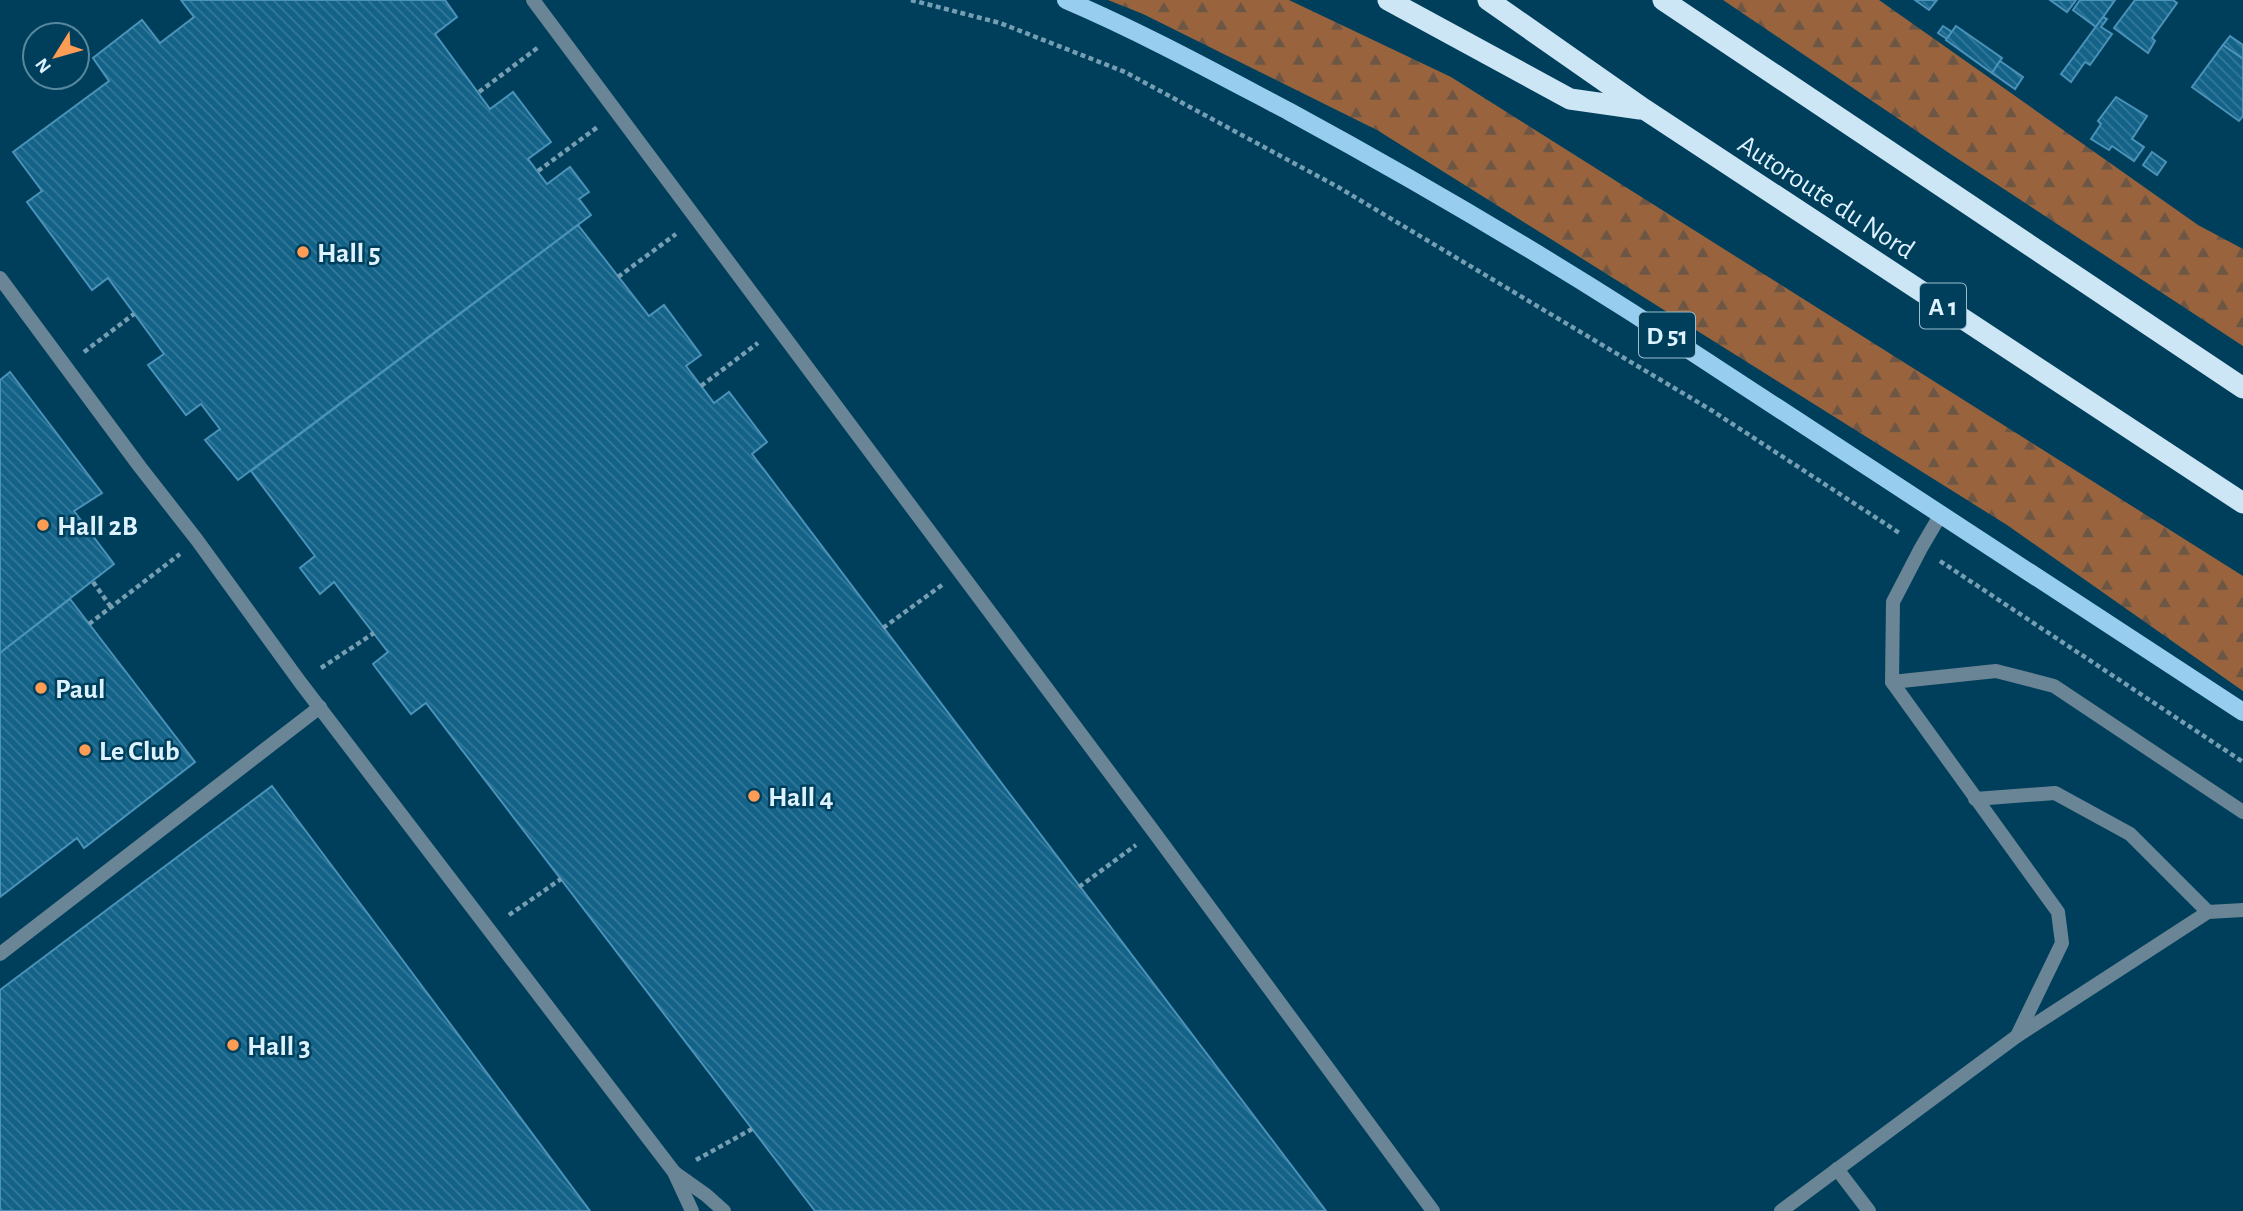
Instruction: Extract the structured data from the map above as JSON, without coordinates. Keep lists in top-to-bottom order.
{
  "streets": {
    "highway": ["Autoroute du Nord", "A 1"],
    "main road": ["D 51"]
  },
  "places": [
    "Hall 5",
    "Hall 2B",
    "Paul",
    "Le Club",
    "Hall 4",
    "Hall 3"
  ],
  "north": "bottom left"
}
